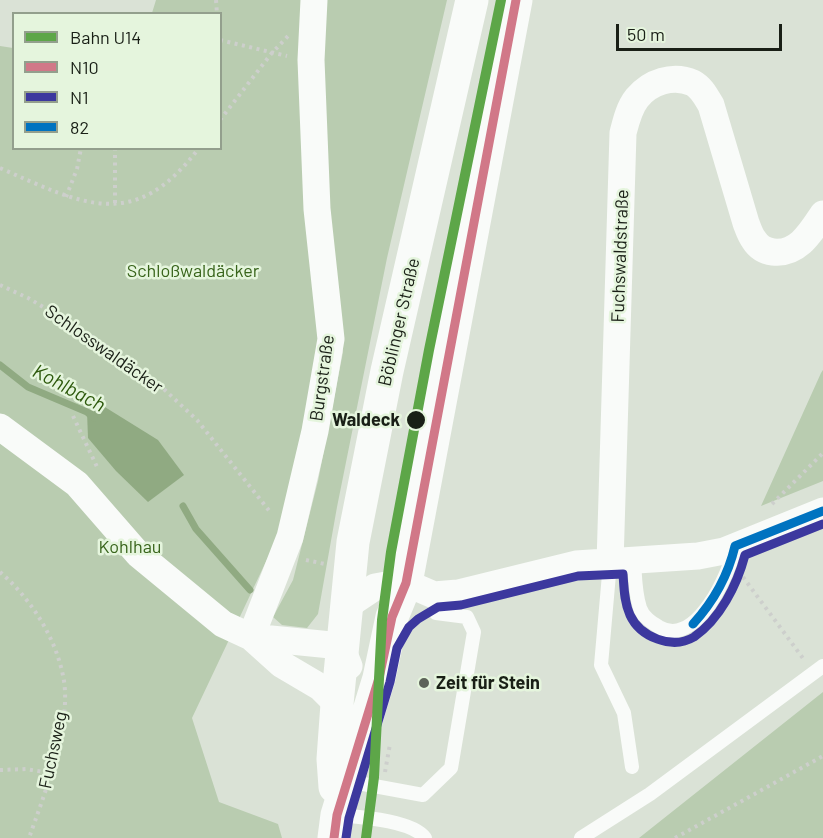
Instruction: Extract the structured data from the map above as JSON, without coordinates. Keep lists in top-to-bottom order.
{
  "streets": {
    "main road": ["Böblinger Straße"],
    "street": ["Fuchswaldstraße", "Burgstraße"],
    "path": ["Schlosswaldäcker", "Fuchsweg"]
  },
  "crossings": [
    ["Schlosswaldäcker", "Burgstraße"]
  ],
  "water": ["Kohlbach"],
  "parks": ["Schloßwaldäcker", "Kohlhau"],
  "places": ["Waldeck", "Zeit für Stein"],
  "lines": [
    "rail line U14",
    "transit line N10",
    "transit line 82",
    "transit line N1"
  ],
  "legend": [
    "Bahn U14",
    "N10",
    "N1",
    "82"
  ],
  "scale_bar": "50 m"
}
